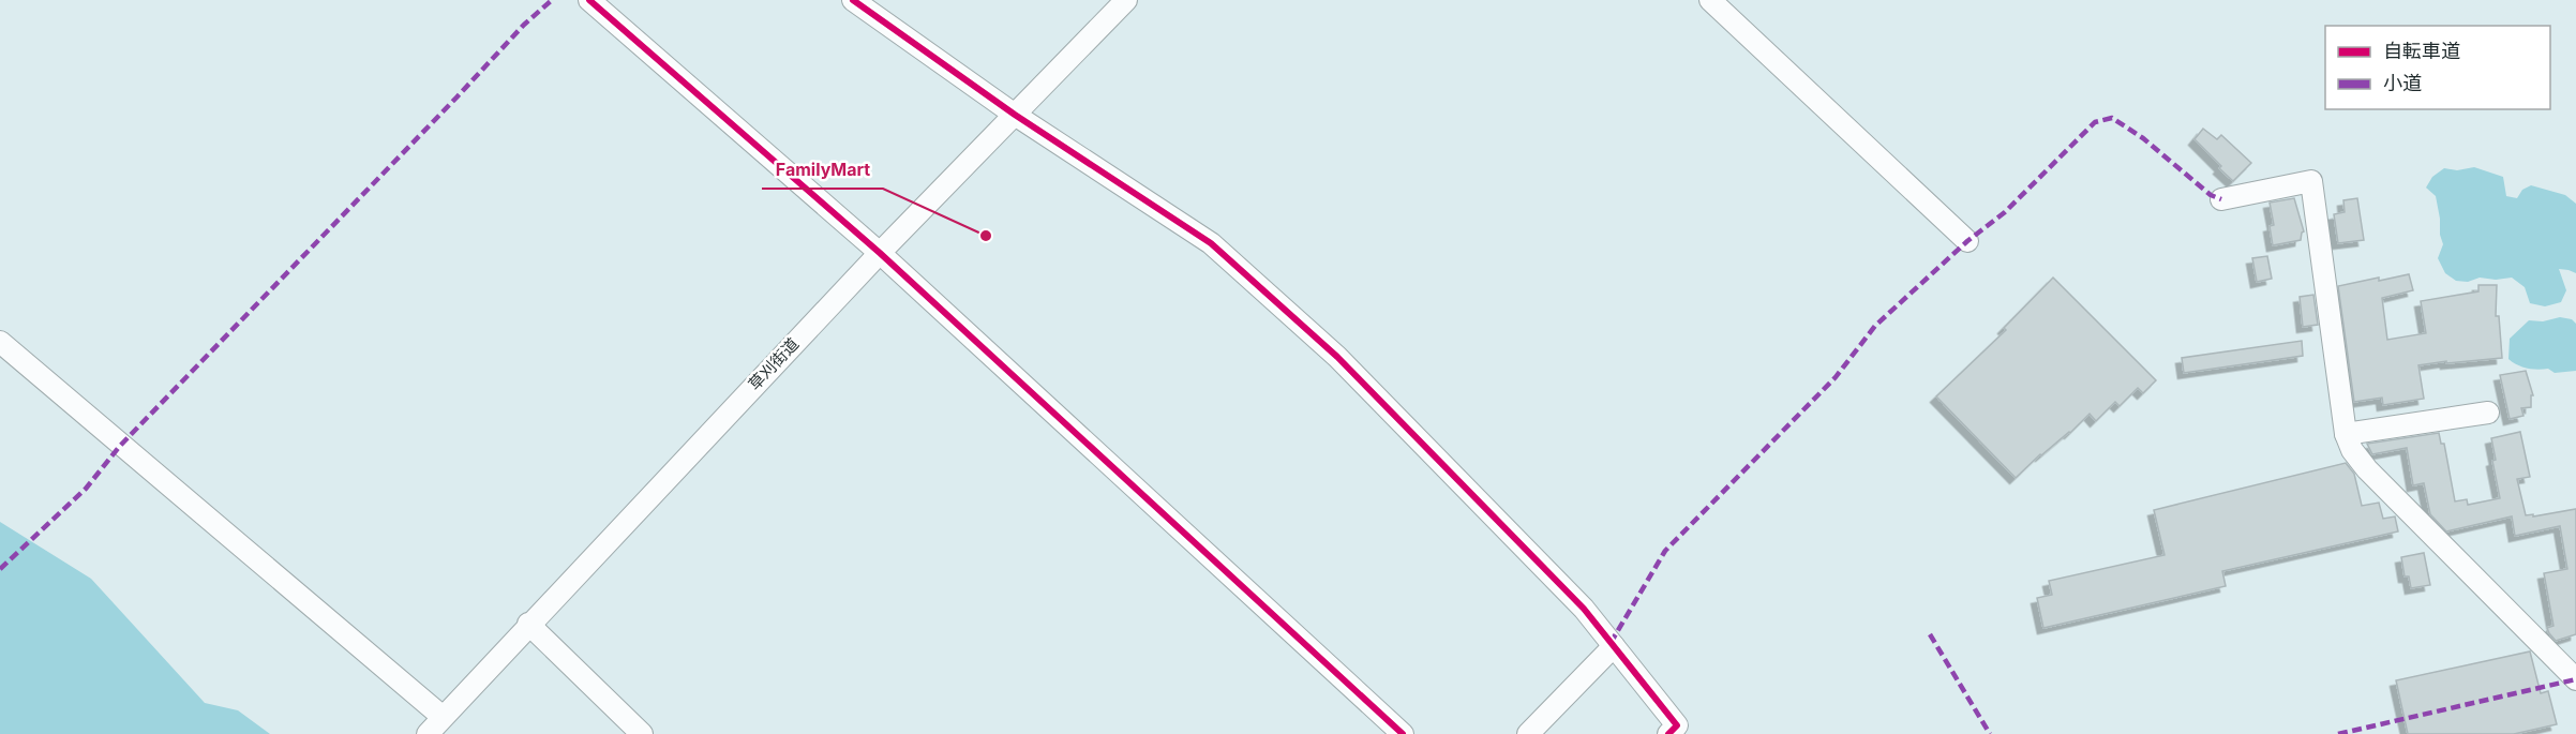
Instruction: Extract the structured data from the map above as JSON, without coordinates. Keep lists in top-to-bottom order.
{
  "streets": {
    "street": ["草刈街道"]
  },
  "places": ["FamilyMart"],
  "legend": ["自転車道", "小道"]
}
